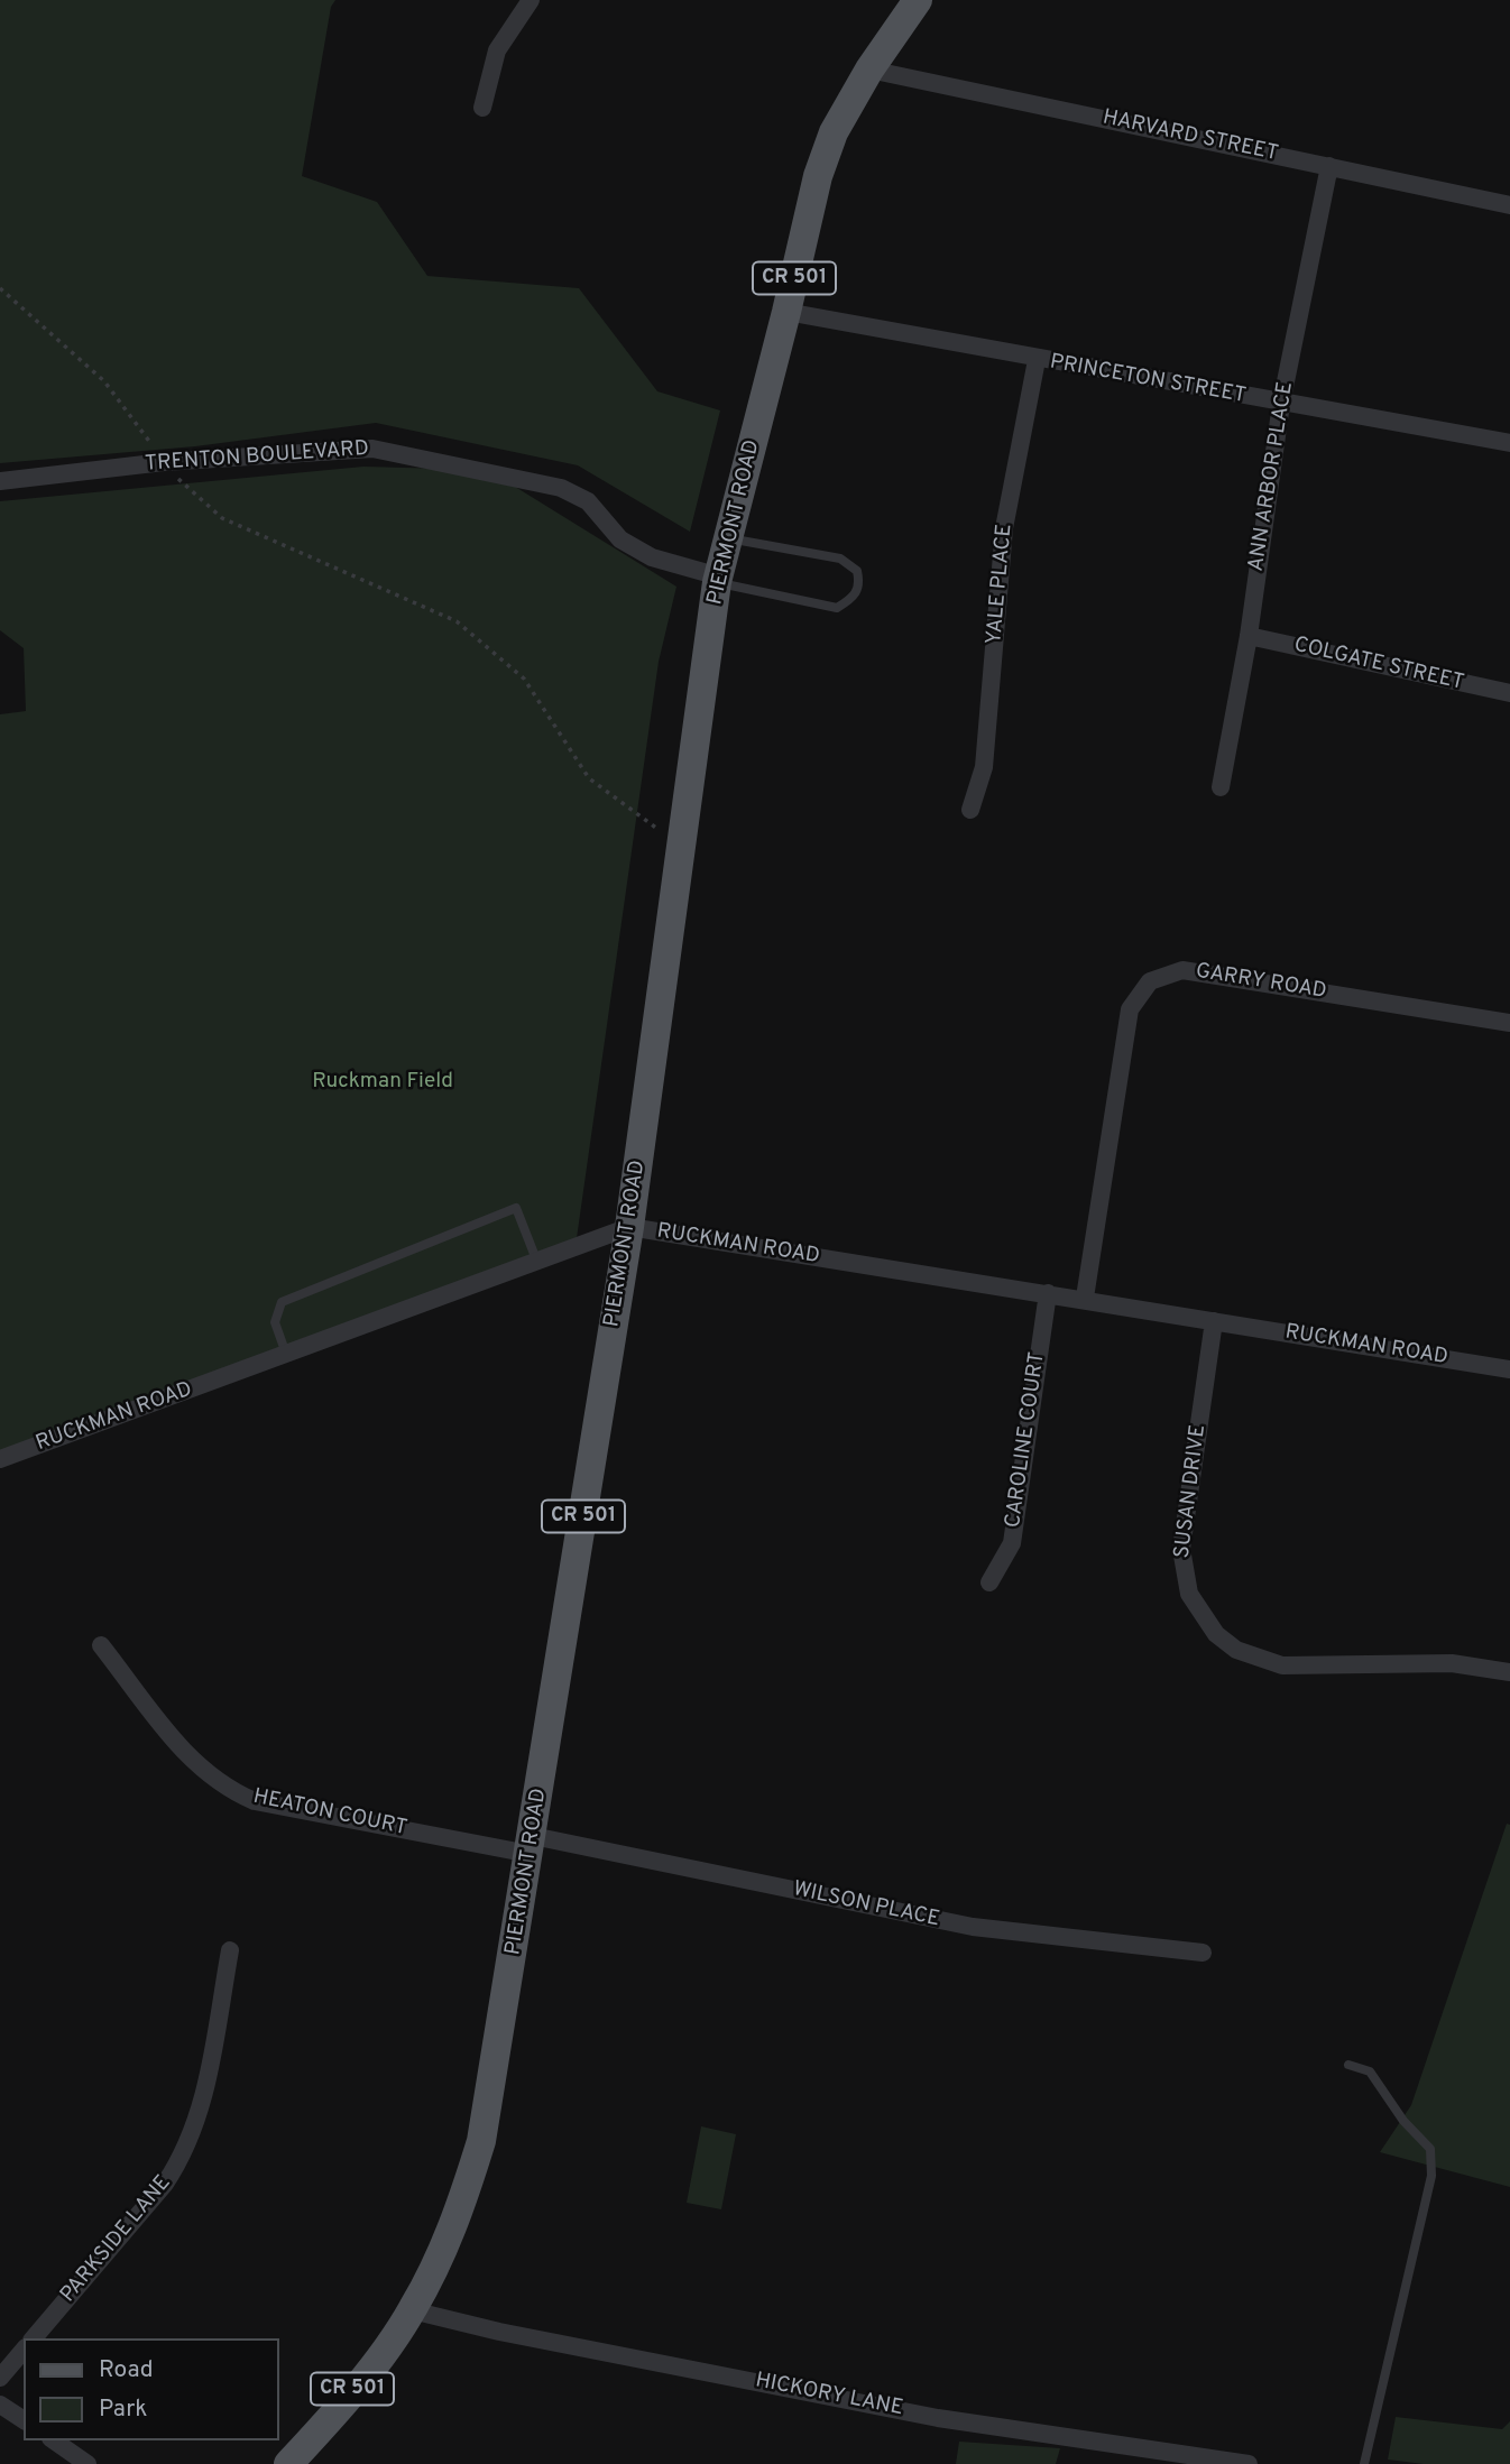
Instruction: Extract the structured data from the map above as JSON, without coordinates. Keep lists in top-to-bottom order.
{
  "streets": {
    "main road": ["CR 501", "PIERMONT ROAD"],
    "street": [
      "HARVARD STREET",
      "PRINCETON STREET",
      "TRENTON BOULEVARD",
      "ANN ARBOR PLACE",
      "YALE PLACE",
      "COLGATE STREET",
      "GARRY ROAD",
      "RUCKMAN ROAD",
      "CAROLINE COURT",
      "SUSAN DRIVE",
      "HEATON COURT",
      "WILSON PLACE",
      "PARKSIDE LANE",
      "HICKORY LANE"
    ]
  },
  "crossings": [
    ["HARVARD STREET", "ANN ARBOR PLACE"],
    ["HARVARD STREET", "PIERMONT ROAD"],
    ["PRINCETON STREET", "ANN ARBOR PLACE"],
    ["PRINCETON STREET", "PIERMONT ROAD"],
    ["PRINCETON STREET", "YALE PLACE"],
    ["TRENTON BOULEVARD", "PIERMONT ROAD"],
    ["ANN ARBOR PLACE", "COLGATE STREET"],
    ["PIERMONT ROAD", "RUCKMAN ROAD"],
    ["PIERMONT ROAD", "HEATON COURT"],
    ["PIERMONT ROAD", "WILSON PLACE"],
    ["PIERMONT ROAD", "HICKORY LANE"],
    ["GARRY ROAD", "RUCKMAN ROAD"],
    ["RUCKMAN ROAD", "CAROLINE COURT"],
    ["RUCKMAN ROAD", "SUSAN DRIVE"],
    ["HEATON COURT", "WILSON PLACE"]
  ],
  "parks": ["Ruckman Field"],
  "legend": ["Road", "Park"]
}
